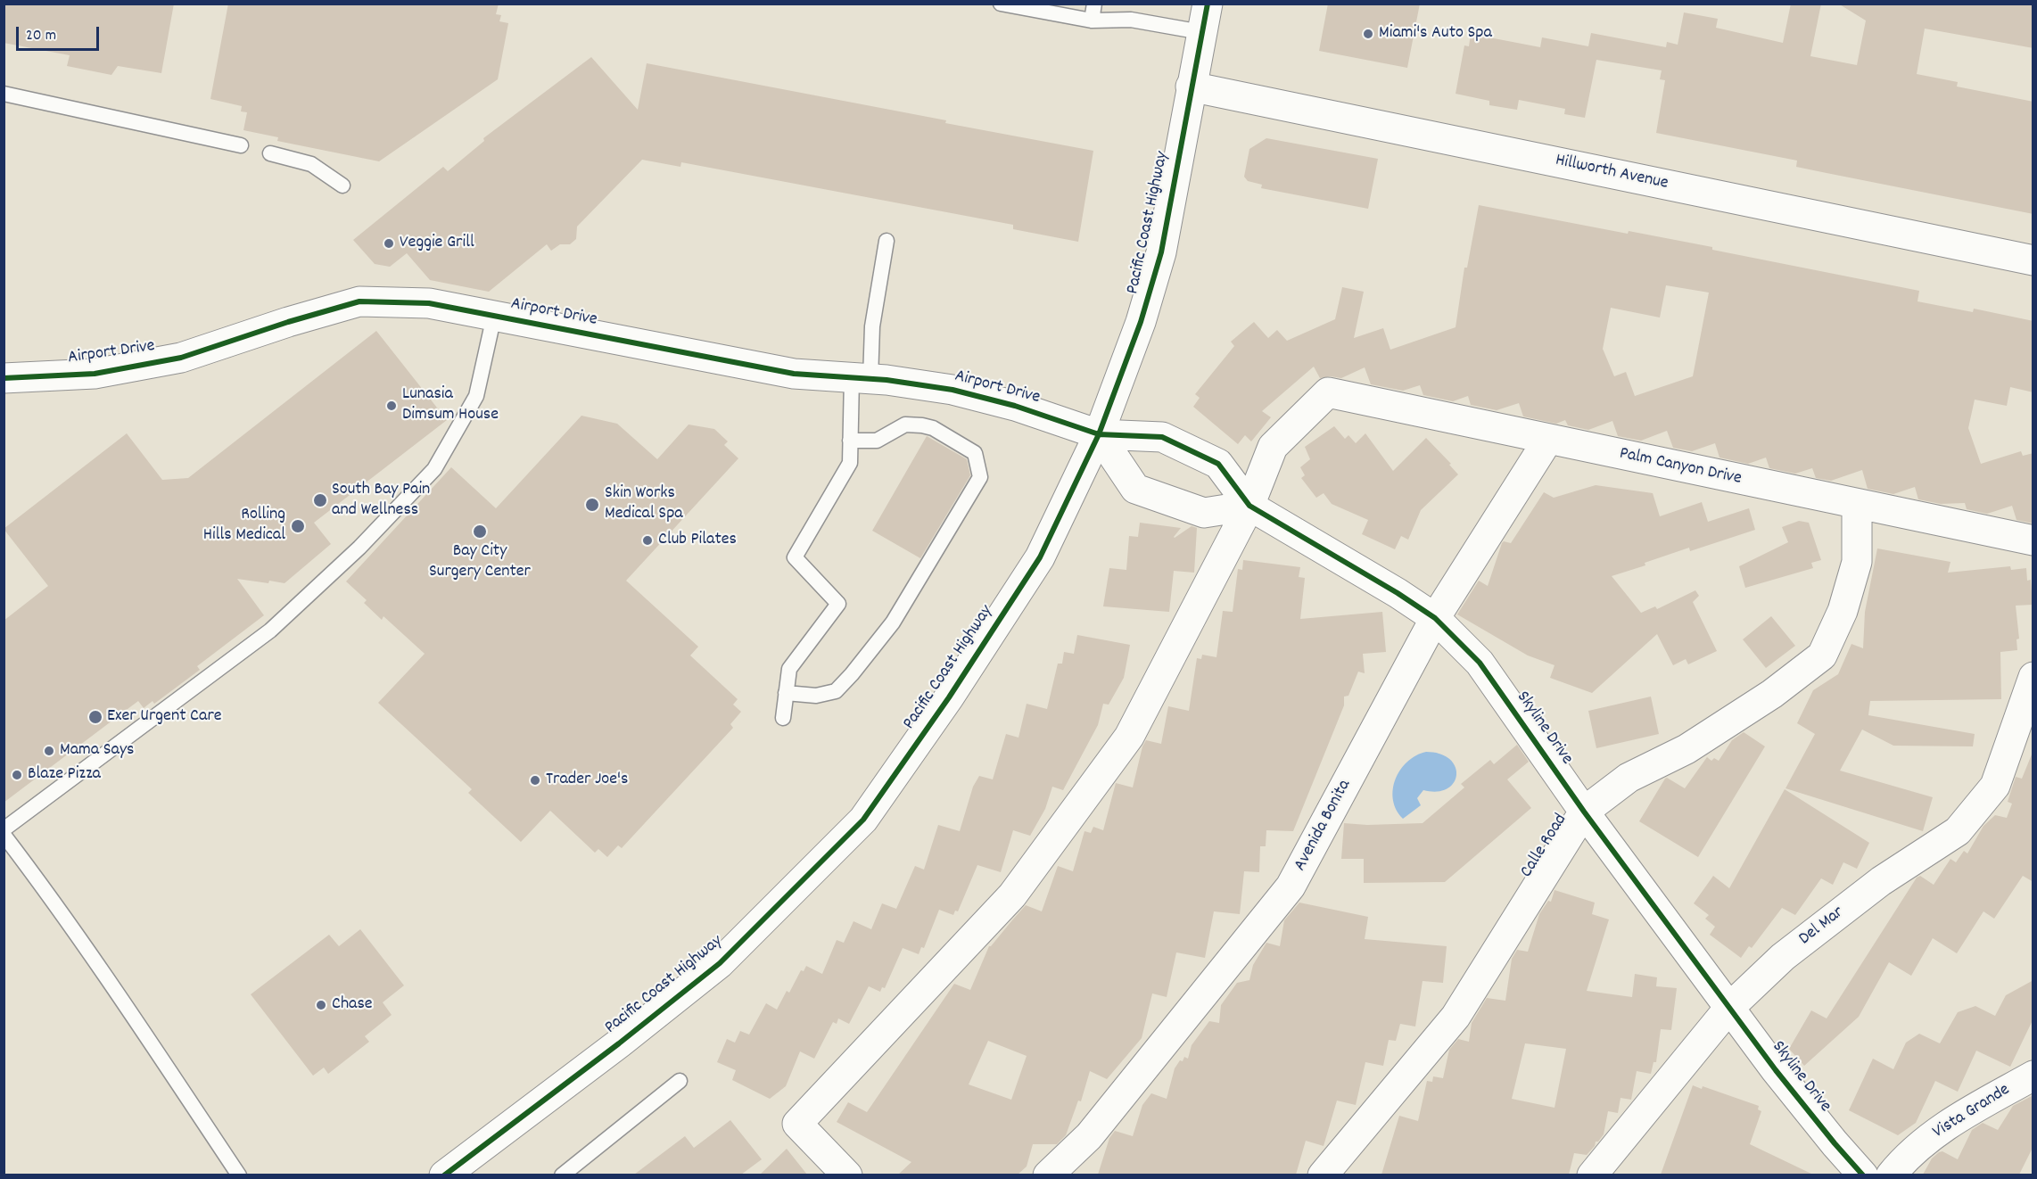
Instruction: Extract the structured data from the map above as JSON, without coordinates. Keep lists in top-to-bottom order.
{
  "streets": {
    "main road": [
      "Hillworth Avenue",
      "Pacific Coast Highway",
      "Airport Drive",
      "Palm Canyon Drive",
      "Skyline Drive",
      "Avenida Bonita",
      "Calle Road",
      "Del Mar",
      "Vista Grande"
    ]
  },
  "crossings": [
    ["Hillworth Avenue", "Pacific Coast Highway"],
    ["Pacific Coast Highway", "Airport Drive"],
    ["Pacific Coast Highway", "Skyline Drive"],
    ["Airport Drive", "Skyline Drive"],
    ["Palm Canyon Drive", "Skyline Drive"],
    ["Palm Canyon Drive", "Avenida Bonita"],
    ["Palm Canyon Drive", "Calle Road"],
    ["Skyline Drive", "Avenida Bonita"],
    ["Skyline Drive", "Calle Road"],
    ["Skyline Drive", "Del Mar"]
  ],
  "places": [
    "Miami's Auto Spa",
    "Veggie Grill",
    "Lunasia Dimsum House",
    "South Bay Pain and Wellness",
    "Skin Works Medical Spa",
    "Rolling Hills Medical",
    "Bay City Surgery Center",
    "Club Pilates",
    "Exer Urgent Care",
    "Mama Says",
    "Blaze Pizza",
    "Trader Joe's",
    "Chase"
  ],
  "scale_bar": "20 m"
}
